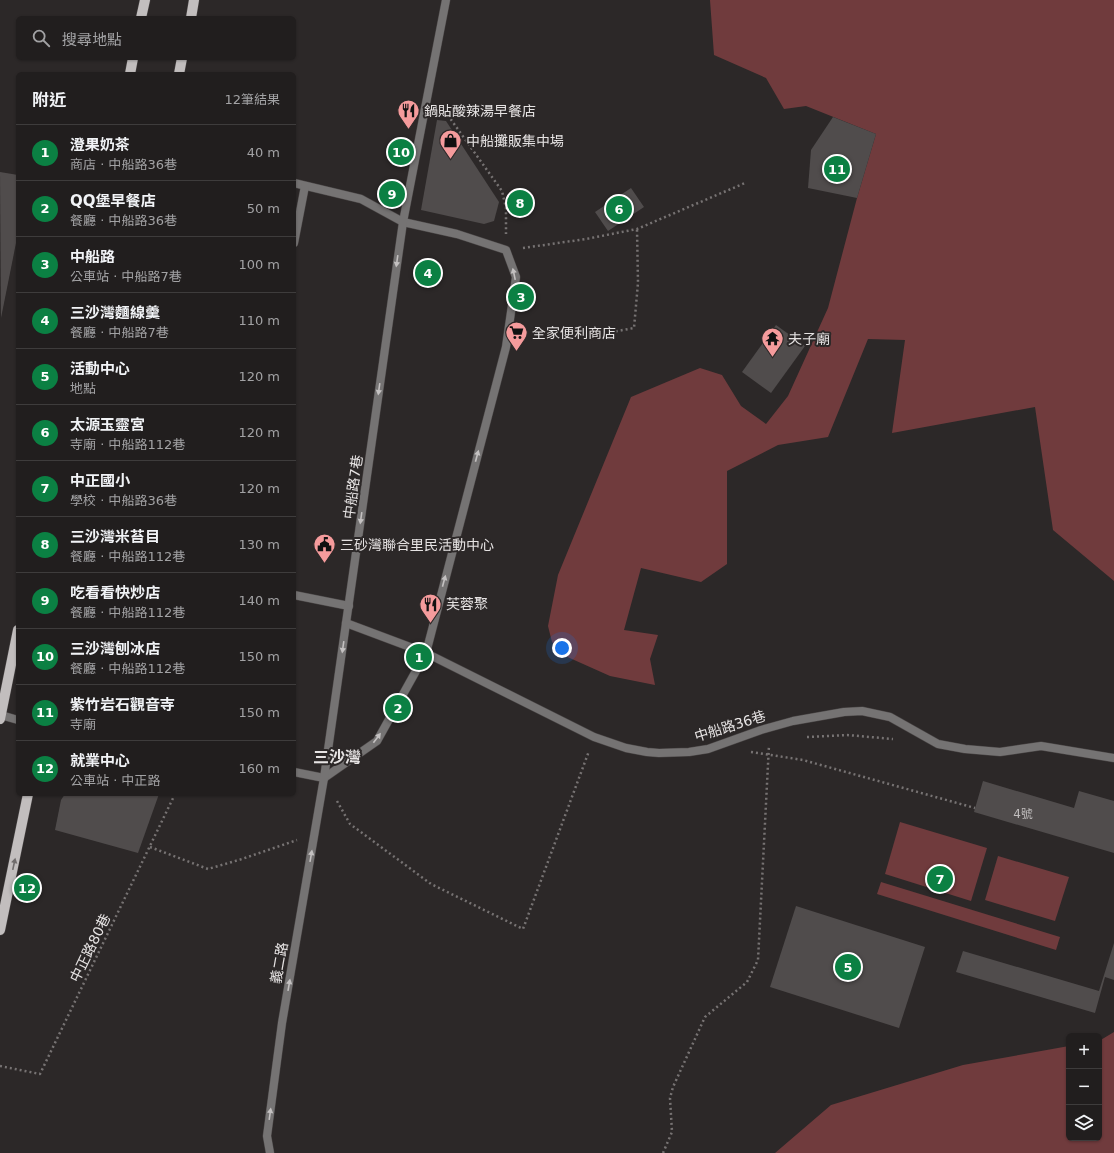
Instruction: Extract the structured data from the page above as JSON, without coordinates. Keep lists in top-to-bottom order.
{
  "streets": {
    "street": ["中船路7巷", "中船路36巷", "義二路"],
    "path": ["中正路80巷"]
  },
  "crossings": [
    ["中船路7巷", "中船路36巷"],
    ["中船路7巷", "義二路"]
  ],
  "one_way": ["中船路7巷", "義二路"],
  "districts": ["三沙灣"],
  "places": {
    "restaurant": ["鍋貼酸辣湯早餐店", "芙蓉聚"],
    "shop": ["中船攤販集中場"],
    "supermarket": ["全家便利商店"],
    "temple": ["夫子廟"],
    "public building": ["三砂灣聯合里民活動中心"]
  },
  "house_numbers": ["4號"],
  "page": {
    "search": "搜尋地點",
    "heading": ["附近", "12筆結果"],
    "list": [
      {
        "mark": "1",
        "name": "澄果奶茶",
        "note": "商店 · 中船路36巷",
        "value": "40 m"
      },
      {
        "mark": "2",
        "name": "QQ堡早餐店",
        "note": "餐廳 · 中船路36巷",
        "value": "50 m"
      },
      {
        "mark": "3",
        "name": "中船路",
        "note": "公車站 · 中船路7巷",
        "value": "100 m"
      },
      {
        "mark": "4",
        "name": "三沙灣麵線羹",
        "note": "餐廳 · 中船路7巷",
        "value": "110 m"
      },
      {
        "mark": "5",
        "name": "活動中心",
        "note": "地點",
        "value": "120 m"
      },
      {
        "mark": "6",
        "name": "太源玉靈宮",
        "note": "寺廟 · 中船路112巷",
        "value": "120 m"
      },
      {
        "mark": "7",
        "name": "中正國小",
        "note": "學校 · 中船路36巷",
        "value": "120 m"
      },
      {
        "mark": "8",
        "name": "三沙灣米苔目",
        "note": "餐廳 · 中船路112巷",
        "value": "130 m"
      },
      {
        "mark": "9",
        "name": "吃看看快炒店",
        "note": "餐廳 · 中船路112巷",
        "value": "140 m"
      },
      {
        "mark": "10",
        "name": "三沙灣刨冰店",
        "note": "餐廳 · 中船路112巷",
        "value": "150 m"
      },
      {
        "mark": "11",
        "name": "紫竹岩石觀音寺",
        "note": "寺廟",
        "value": "150 m"
      },
      {
        "mark": "12",
        "name": "就業中心",
        "note": "公車站 · 中正路",
        "value": "160 m"
      }
    ],
    "pins": [
      "10",
      "11",
      "9",
      "8",
      "6",
      "4",
      "3",
      "1",
      "2",
      "7",
      "12",
      "5"
    ],
    "map_buttons": ["+", "−"]
  }
}
